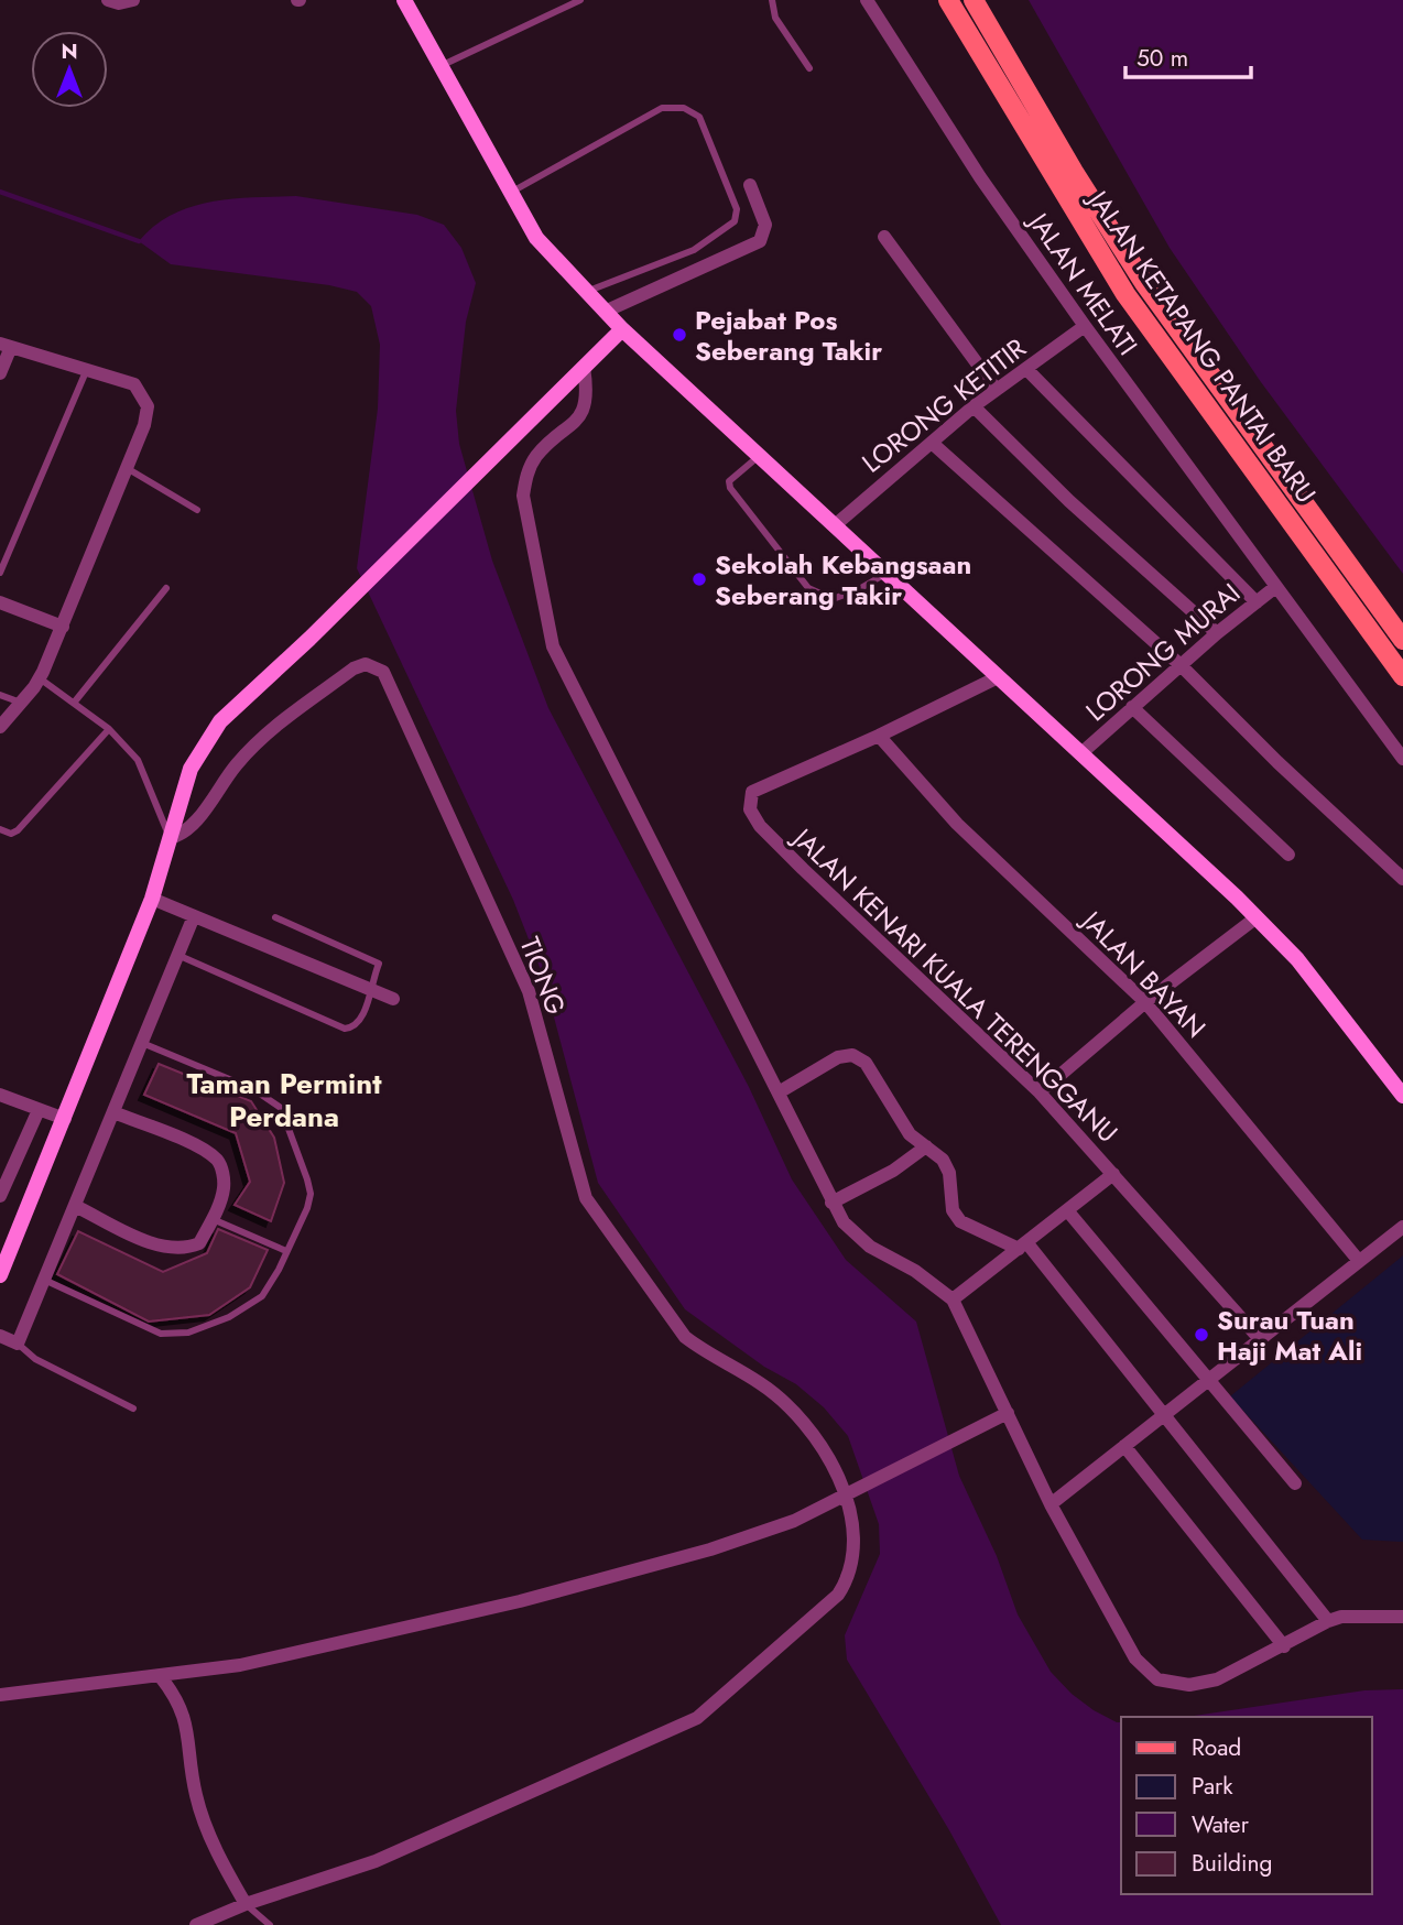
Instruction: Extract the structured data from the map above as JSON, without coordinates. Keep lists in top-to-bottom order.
{
  "streets": {
    "main road": ["JALAN KETAPANG PANTAI BARU"],
    "street": [
      "JALAN MELATI",
      "LORONG KETITIR",
      "LORONG MURAI",
      "JALAN BAYAN",
      "TIONG",
      "JALAN KENARI KUALA TERENGGANU"
    ]
  },
  "crossings": [
    ["JALAN MELATI", "LORONG KETITIR"],
    ["JALAN MELATI", "LORONG MURAI"],
    ["JALAN BAYAN", "JALAN KENARI KUALA TERENGGANU"]
  ],
  "districts": ["Taman Permint Perdana"],
  "places": ["Pejabat Pos Seberang Takir", "Sekolah Kebangsaan Seberang Takir", "Surau Tuan Haji Mat Ali"],
  "legend": [
    "Road",
    "Park",
    "Water",
    "Building"
  ],
  "scale_bar": "50 m",
  "north": "top"
}
